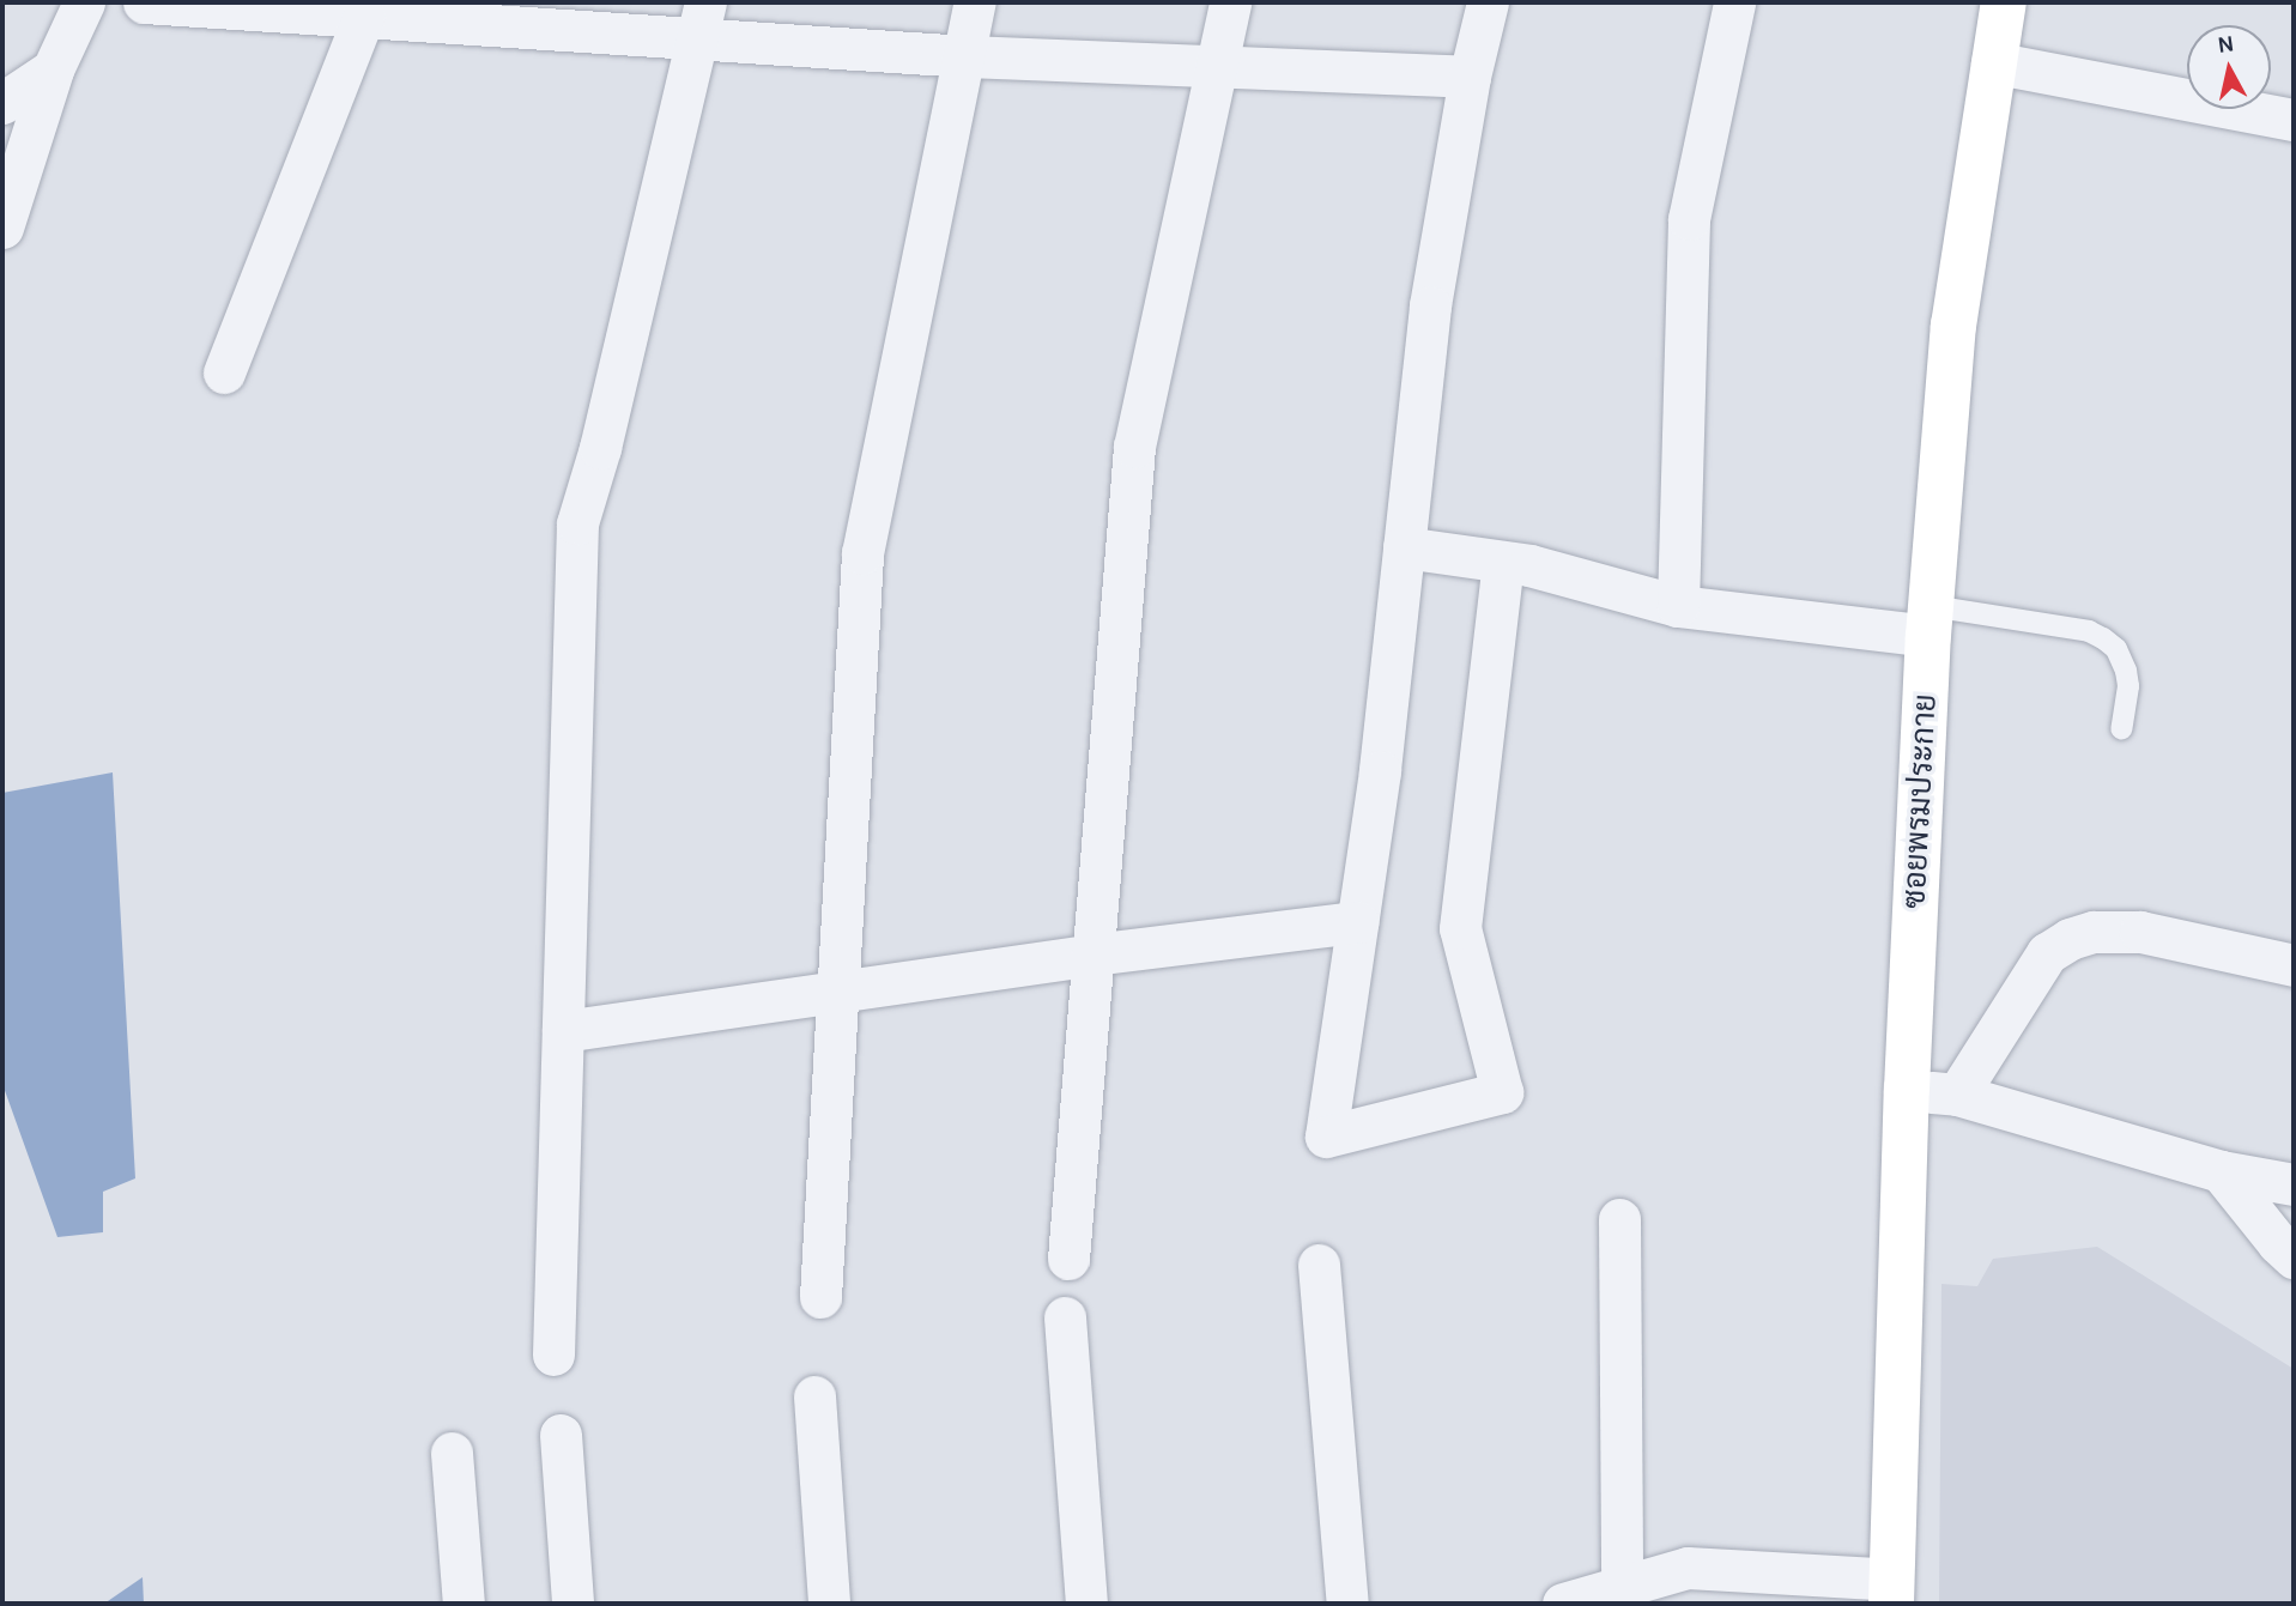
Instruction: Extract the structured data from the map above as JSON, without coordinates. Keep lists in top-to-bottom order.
{
  "streets": {
    "street": ["ซอยพรมประกาย"]
  },
  "north": "top"
}
